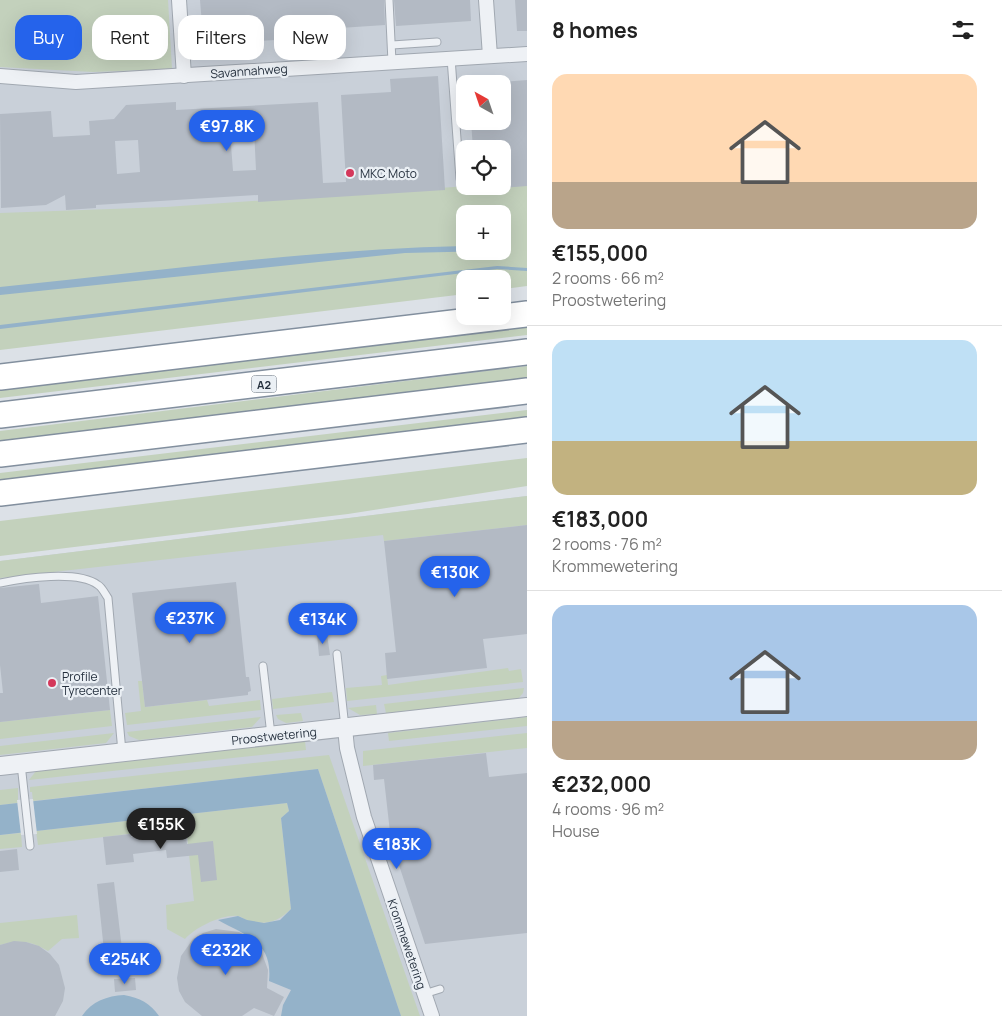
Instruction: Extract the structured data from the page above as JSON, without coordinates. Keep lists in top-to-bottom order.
{
  "streets": {
    "highway": ["A2"],
    "street": ["Savannahweg", "Proostwetering", "Krommewetering"]
  },
  "crossings": [
    ["Proostwetering", "Krommewetering"]
  ],
  "places": ["MKC Moto", "Profile Tyrecenter"],
  "north": "top left",
  "page": {
    "heading": "8 homes",
    "chip": [
      "Buy",
      "Rent",
      "Filters",
      "New"
    ],
    "list": [
      {
        "name": "€155,000",
        "note": "2 rooms · 66 m² · Proostwetering"
      },
      {
        "name": "€183,000",
        "note": "2 rooms · 76 m² · Krommewetering"
      },
      {
        "name": "€232,000",
        "note": "4 rooms · 96 m² · House"
      }
    ],
    "map_buttons": ["+", "−"],
    "price": [
      "€97.8K",
      "€130K",
      "€237K",
      "€134K",
      "€155K",
      "€183K",
      "€232K",
      "€254K"
    ]
  }
}
